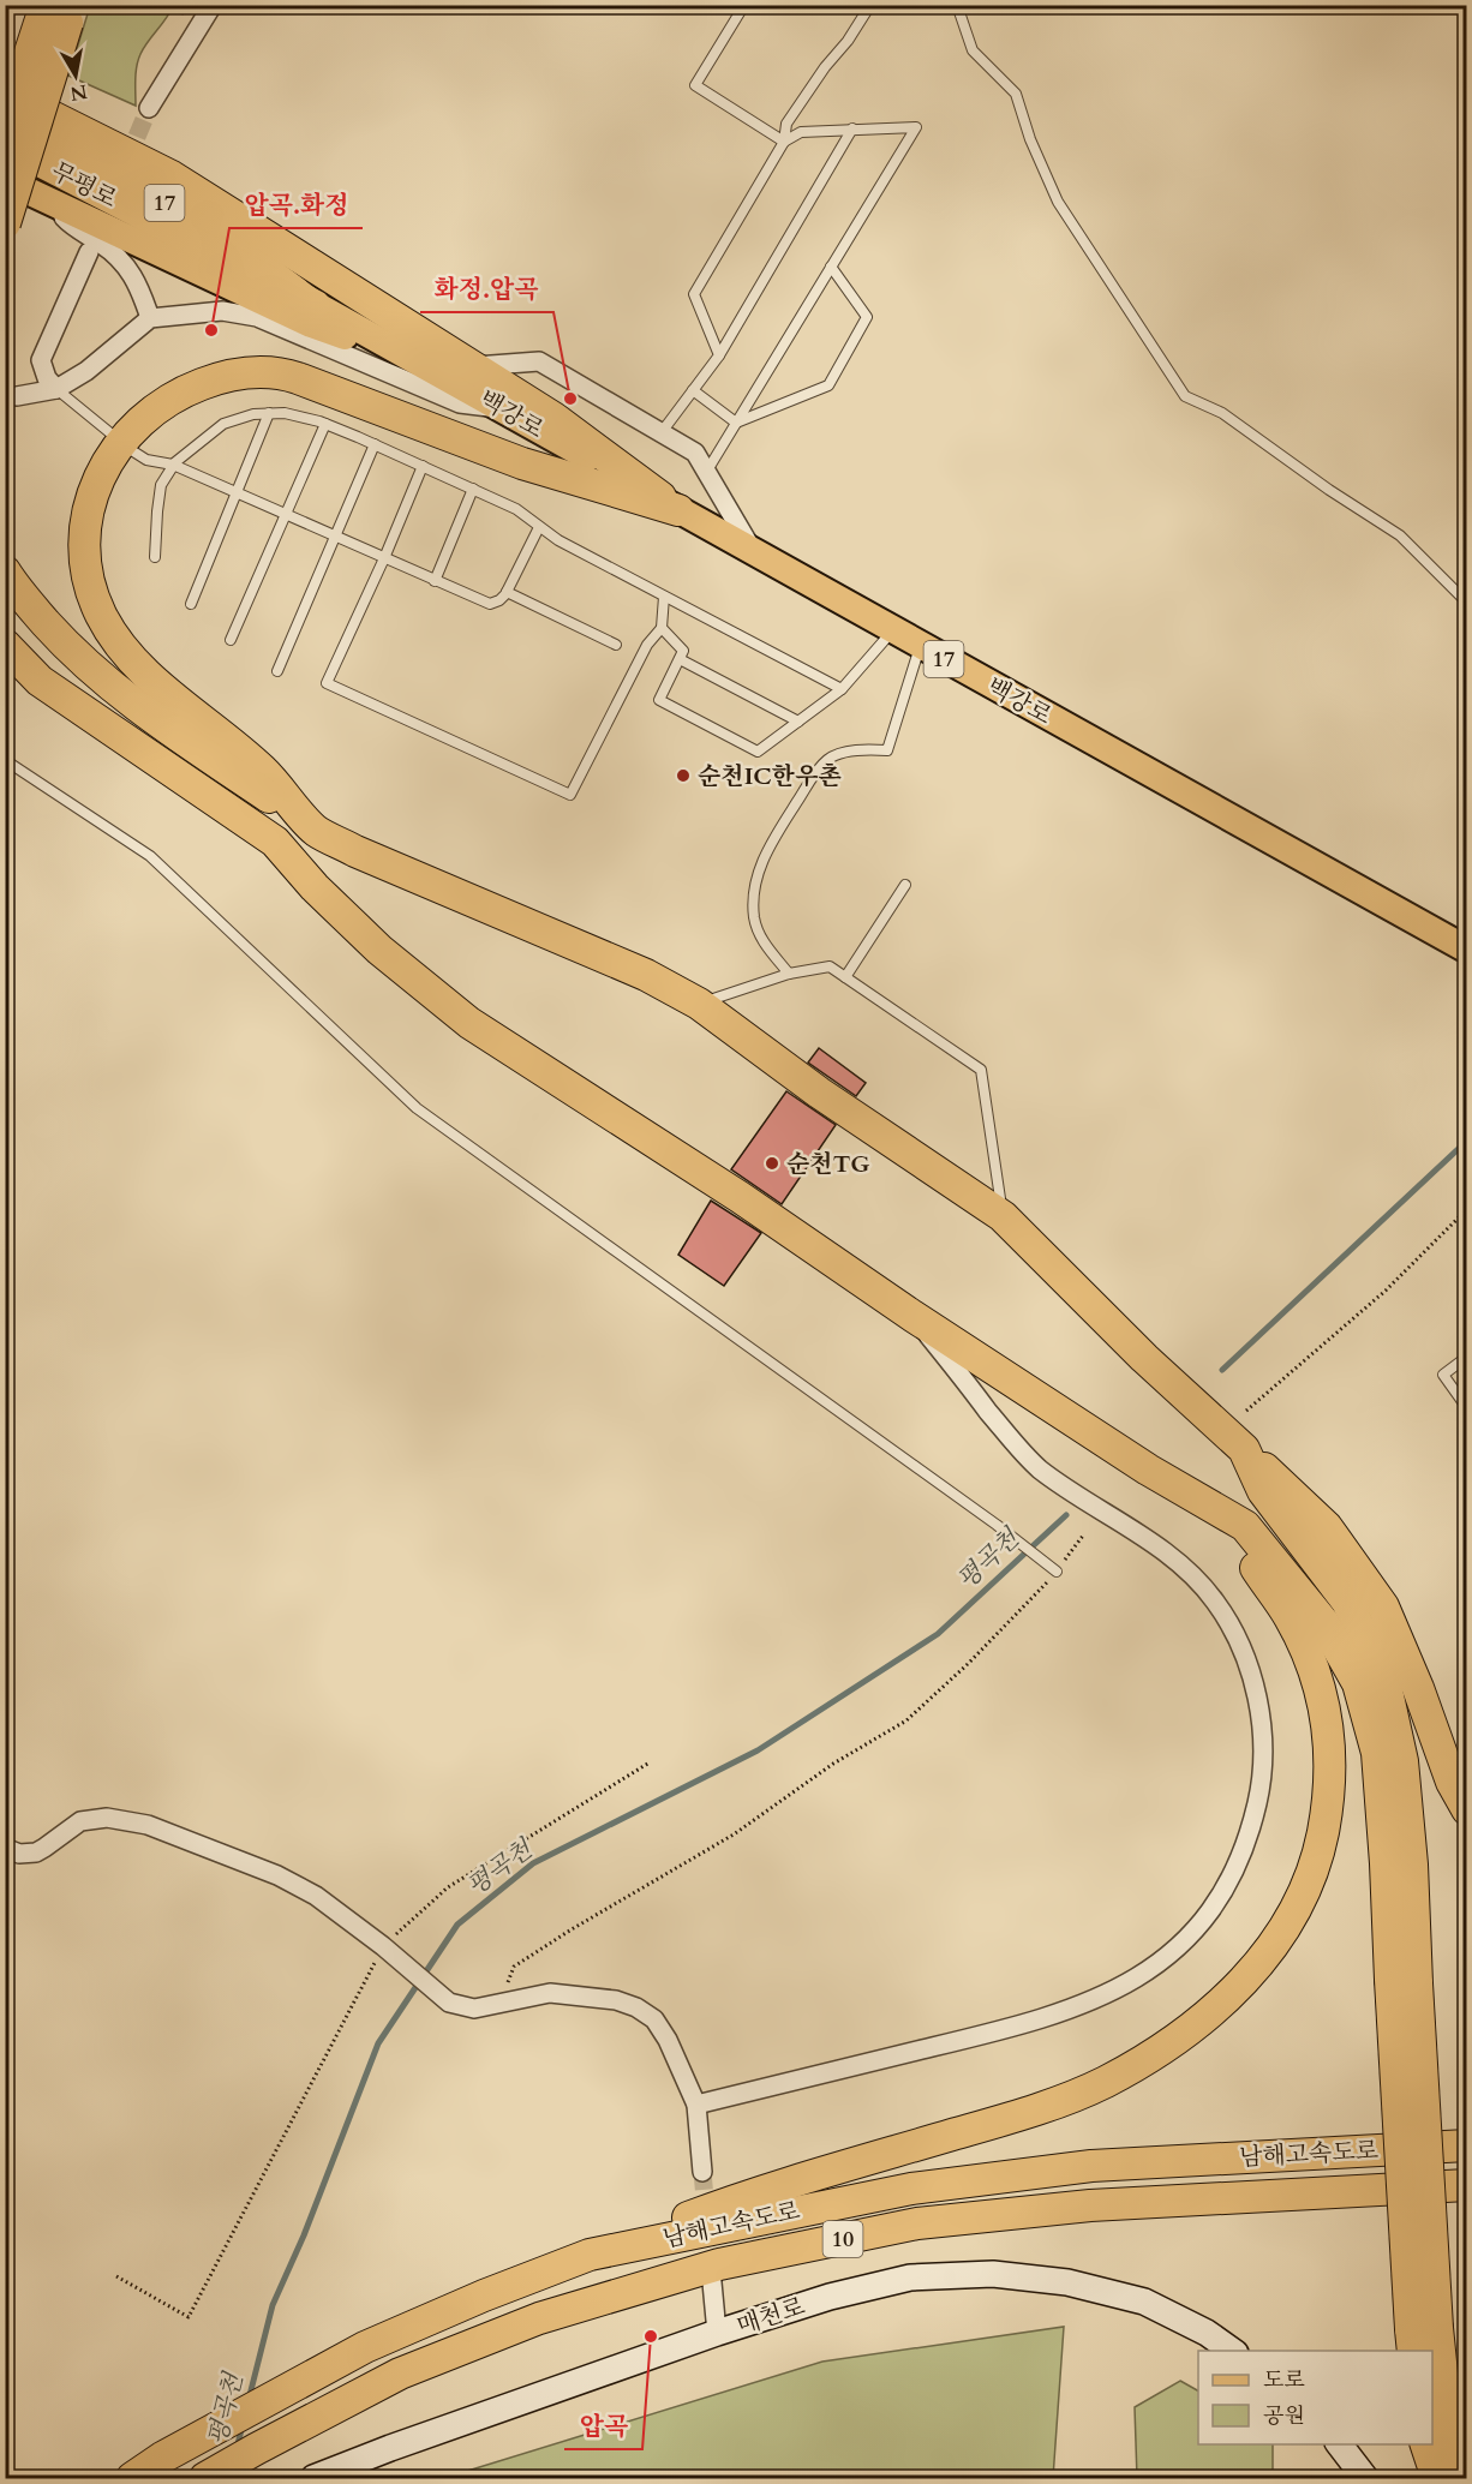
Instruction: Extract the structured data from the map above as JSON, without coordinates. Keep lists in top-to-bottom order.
{
  "streets": {
    "highway": [
      "무평로",
      "17",
      "남해고속도로",
      "10"
    ],
    "main road": ["백강로", "매천로"]
  },
  "crossings": [
    ["무평로", "백강로"]
  ],
  "water": ["평곡천"],
  "places": [
    "압곡.화정",
    "화정.압곡",
    "순천IC한우촌",
    "순천TG",
    "압곡"
  ],
  "legend": ["도로", "공원"],
  "north": "bottom"
}
